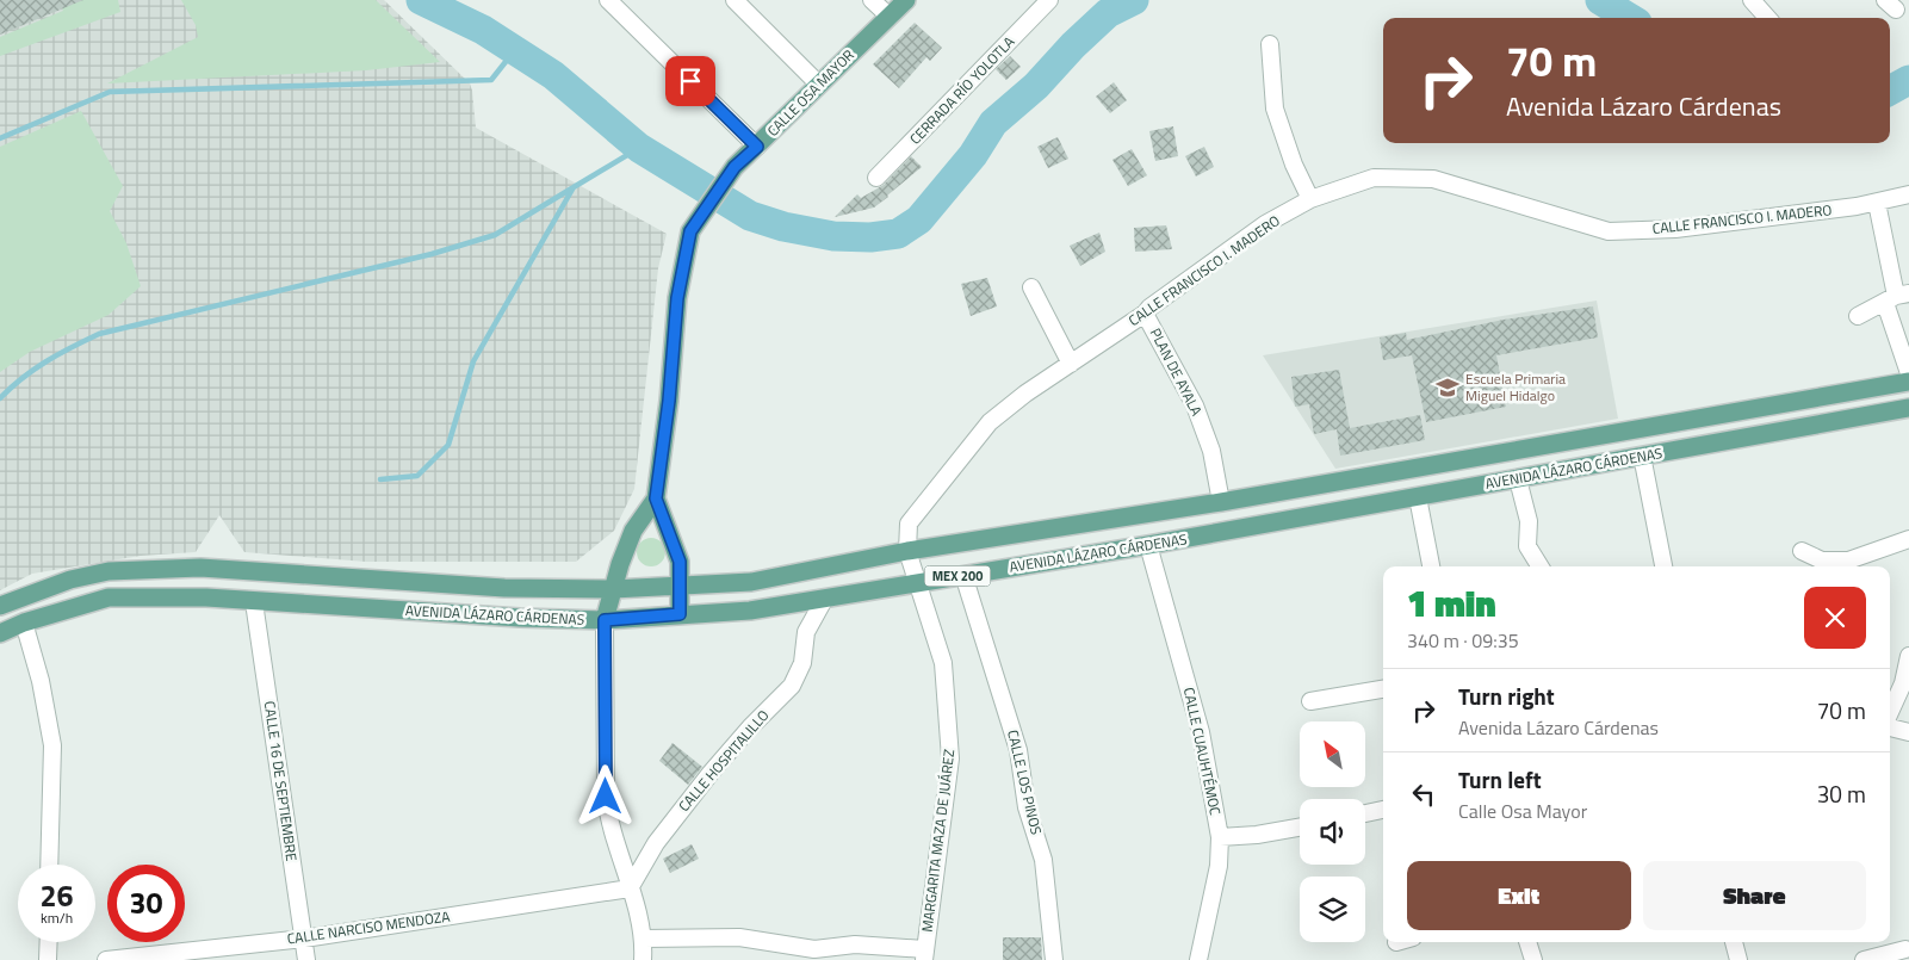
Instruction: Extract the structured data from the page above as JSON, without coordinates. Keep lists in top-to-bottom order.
{
  "streets": {
    "main road": ["CALLE OSA MAYOR", "AVENIDA LÁZARO CÁRDENAS", "MEX 200"],
    "street": [
      "CERRADA RÍO YOLOTLA",
      "CALLE FRANCISCO I. MADERO",
      "PLAN DE AYALA",
      "CALLE CUAUHTÉMOC",
      "CALLE HOSPITALILLO",
      "CALLE 16 DE SEPTIEMBRE",
      "CALLE LOS PINOS",
      "MARGARITA MAZA DE JUÁREZ",
      "CALLE NARCISO MENDOZA"
    ]
  },
  "crossings": [
    ["CALLE OSA MAYOR", "AVENIDA LÁZARO CÁRDENAS"],
    ["CALLE FRANCISCO I. MADERO", "PLAN DE AYALA"],
    ["CALLE FRANCISCO I. MADERO", "AVENIDA LÁZARO CÁRDENAS"],
    ["CALLE FRANCISCO I. MADERO", "MARGARITA MAZA DE JUÁREZ"],
    ["PLAN DE AYALA", "AVENIDA LÁZARO CÁRDENAS"],
    ["AVENIDA LÁZARO CÁRDENAS", "CALLE CUAUHTÉMOC"],
    ["AVENIDA LÁZARO CÁRDENAS", "CALLE HOSPITALILLO"],
    ["AVENIDA LÁZARO CÁRDENAS", "CALLE 16 DE SEPTIEMBRE"],
    ["AVENIDA LÁZARO CÁRDENAS", "CALLE LOS PINOS"],
    ["AVENIDA LÁZARO CÁRDENAS", "MARGARITA MAZA DE JUÁREZ"],
    ["CALLE HOSPITALILLO", "CALLE NARCISO MENDOZA"],
    ["CALLE 16 DE SEPTIEMBRE", "CALLE NARCISO MENDOZA"]
  ],
  "places": {
    "school or university": ["Escuela Primaria Miguel Hidalgo"]
  },
  "north": "top left",
  "page": {
    "turn": ["70 m", "Avenida Lázaro Cárdenas"],
    "heading": ["1 min", "340 m · 09:35"],
    "list": [
      {
        "name": "Turn right",
        "note": "Avenida Lázaro Cárdenas",
        "value": "70 m"
      },
      {
        "name": "Turn left",
        "note": "Calle Osa Mayor",
        "value": "30 m"
      }
    ],
    "buttons": ["Exit", "Share"],
    "speed": "26 km/h",
    "limit": "30"
  }
}
